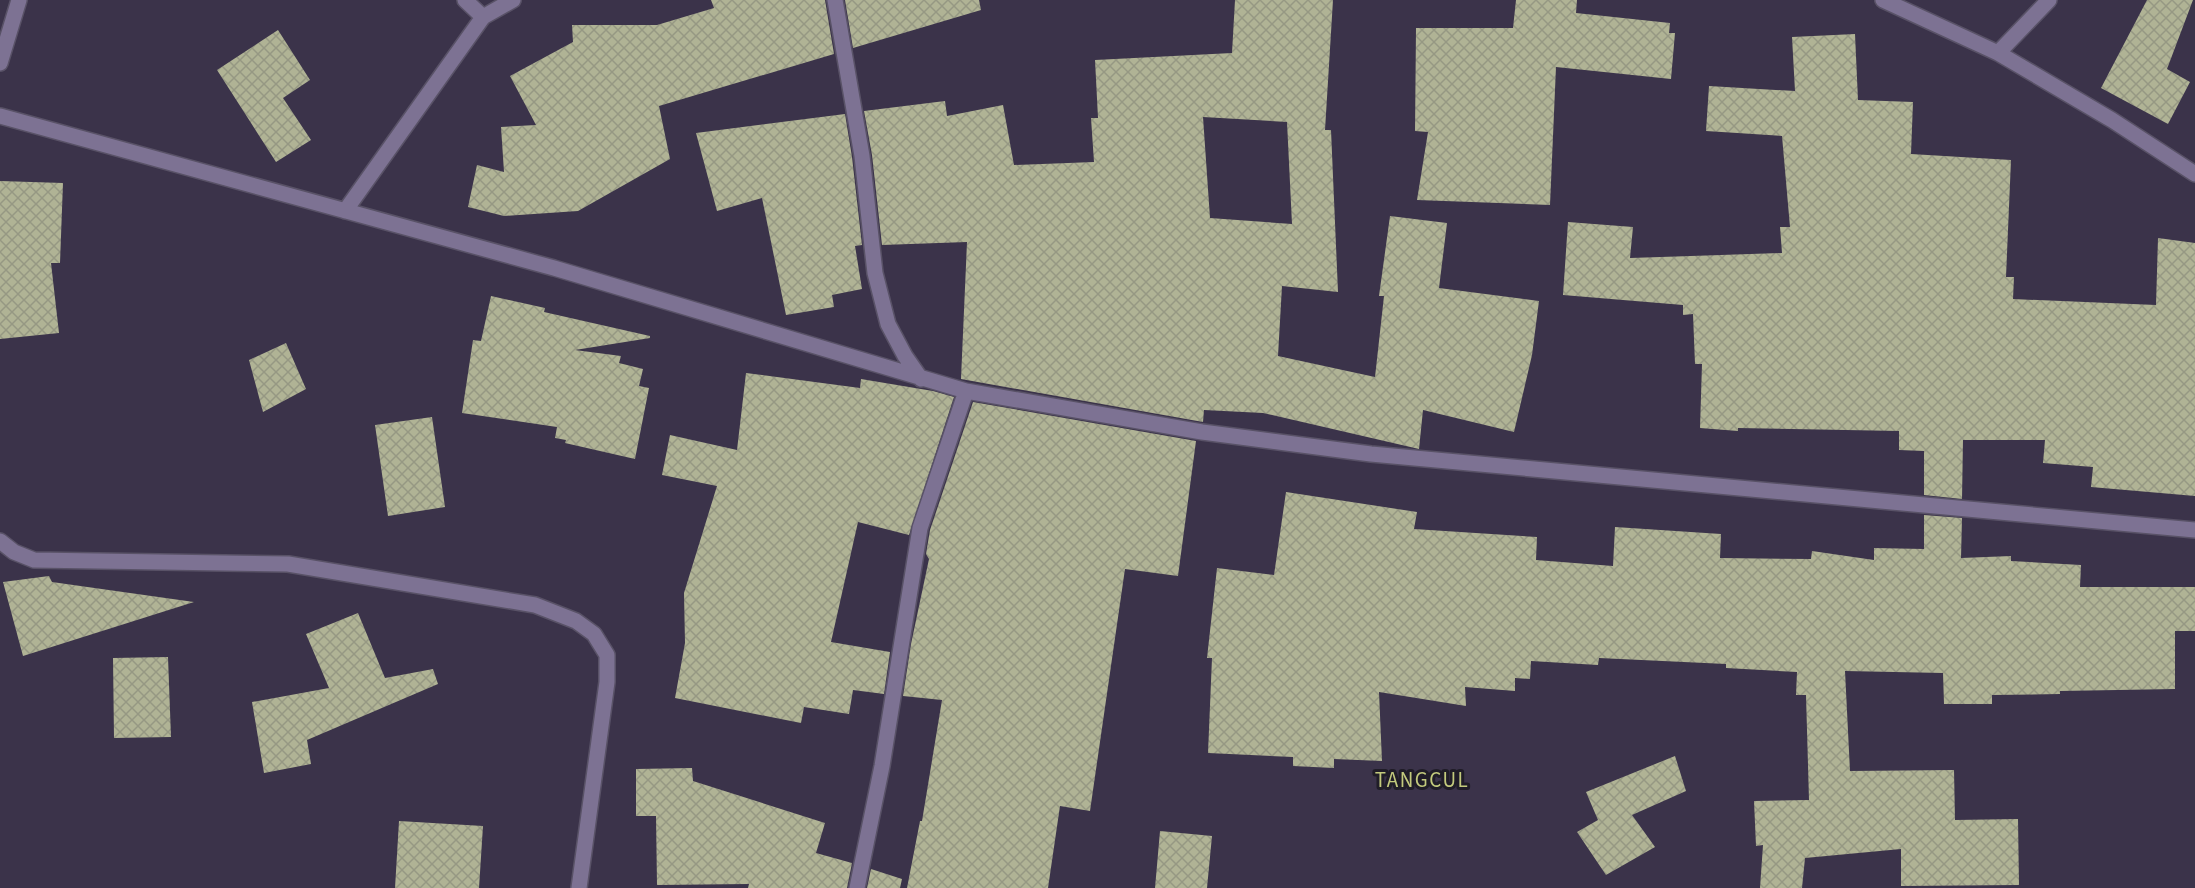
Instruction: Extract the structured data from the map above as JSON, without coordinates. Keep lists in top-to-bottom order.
{
  "districts": ["TANGCUL"]
}
